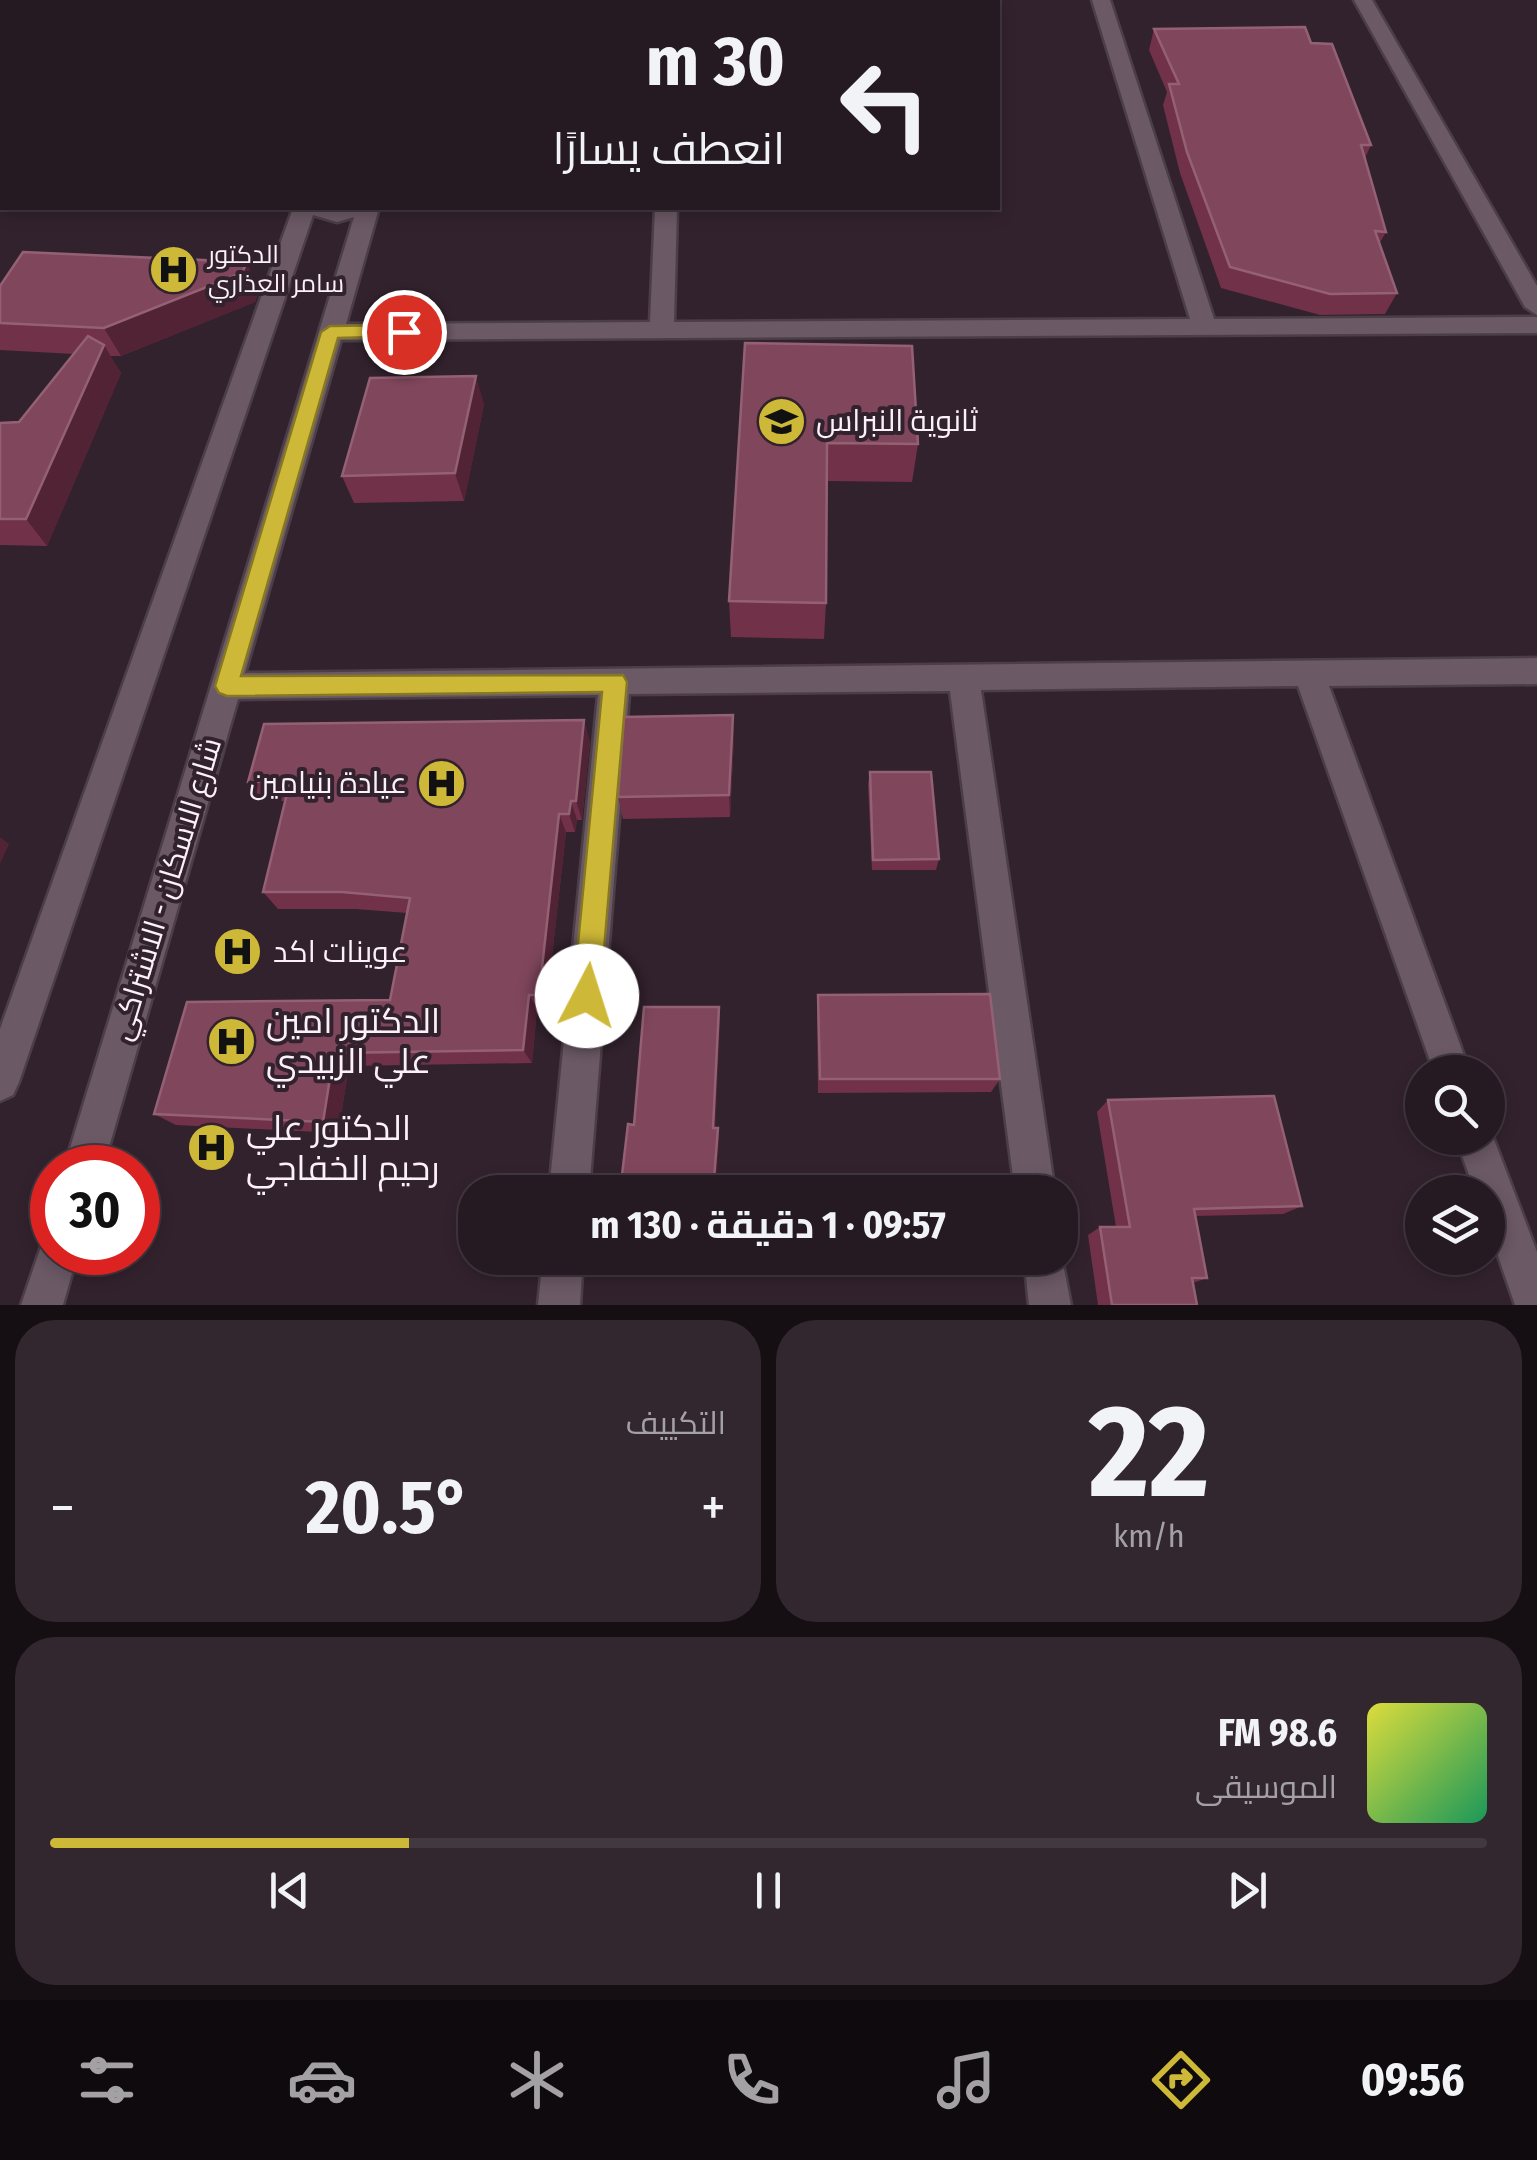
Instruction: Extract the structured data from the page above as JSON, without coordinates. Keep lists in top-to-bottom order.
{
  "streets": {
    "street": ["شارع الاسكان - الاشتراكي"]
  },
  "places": {
    "hospital": [
      "الدكتور سامر العذاري",
      "عيادة بنيامين",
      "عوينات اكد",
      "الدكتور امين علي الزبيدي",
      "الدكتور علي رحيم الخفاجي"
    ],
    "school or university": ["ثانوية النبراس"]
  },
  "page": {
    "turn": ["30 m", "انعطف يسارًا"],
    "limit": "30",
    "trip": "09:57 · 1 دقيقة · 130 m",
    "tile": [
      ["22", "km/h"],
      "التكييف"
    ],
    "heat": ["−", "20.5°", "+"],
    "song": ["98.6 FM", "الموسيقى"],
    "tabs": "09:56"
  }
}
